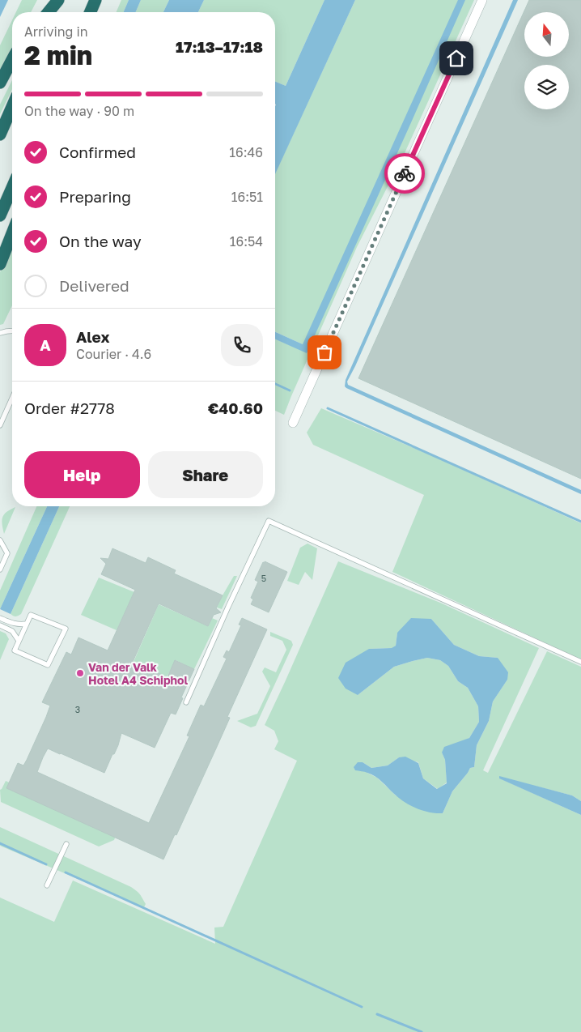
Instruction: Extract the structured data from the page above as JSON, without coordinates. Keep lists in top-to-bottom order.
{
  "places": ["Van der Valk Hotel A4 Schiphol"],
  "house_numbers": ["5", "3"],
  "north": "top",
  "page": {
    "heading": ["2 min", "Arriving in", "17:13–17:18"],
    "panel": [
      "Alex",
      "Courier · 4.6",
      "Order #2778",
      "€40.60"
    ],
    "bar": "On the way · 90 m",
    "list": [
      ["Confirmed", "16:46"],
      ["Preparing", "16:51"],
      ["On the way", "16:54"],
      "Delivered"
    ],
    "round": "A",
    "buttons": ["Help", "Share"]
  }
}
